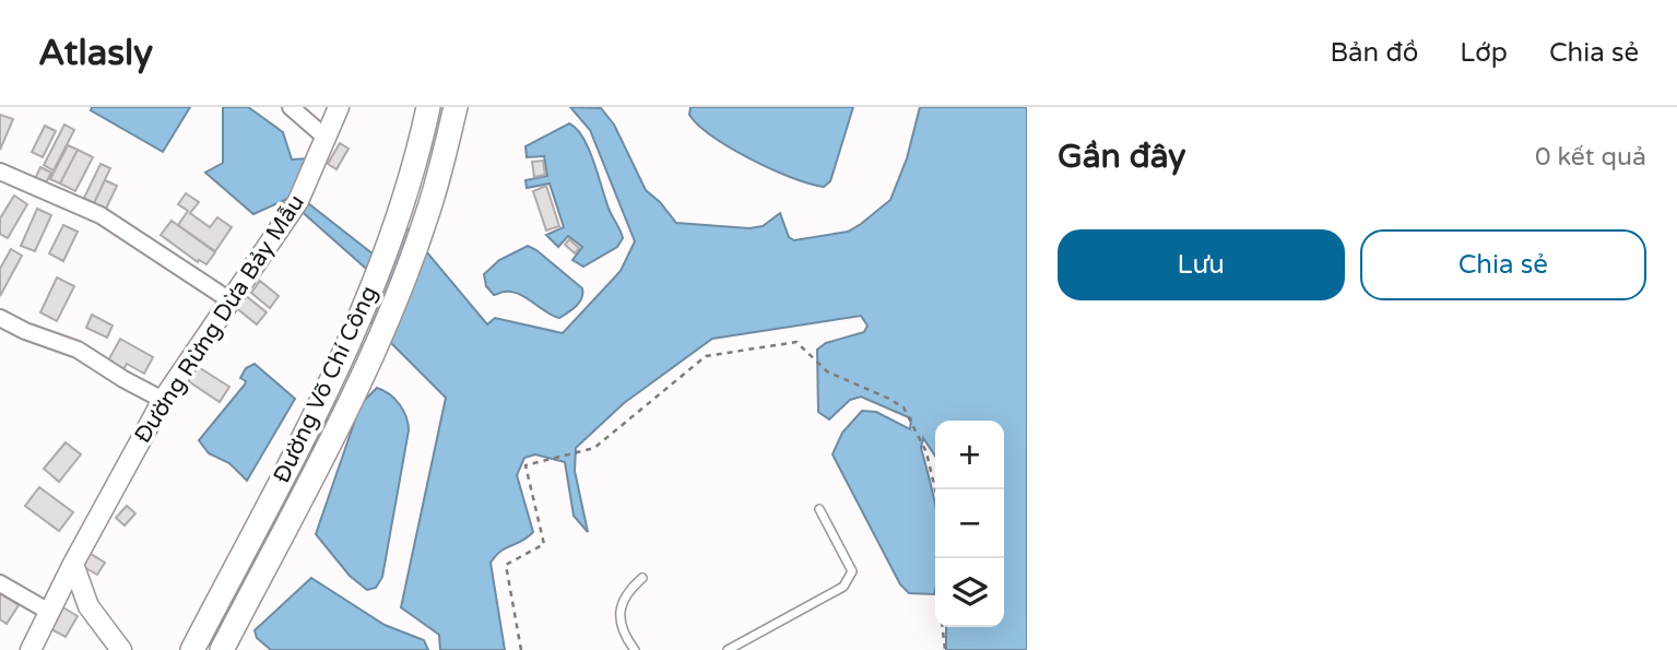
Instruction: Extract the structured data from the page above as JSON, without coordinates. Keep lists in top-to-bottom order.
{
  "streets": {
    "main road": ["Đường Võ Chí Công"],
    "street": ["Đường Rừng Dừa Bảy Mẫu"]
  },
  "page": {
    "header": "Atlasly",
    "nav": ["Bản đồ", "Lớp", "Chia sẻ"],
    "heading": ["Gần đây", "0 kết quả"],
    "buttons": ["Lưu", "Chia sẻ"],
    "map_buttons": ["+", "−"]
  }
}
